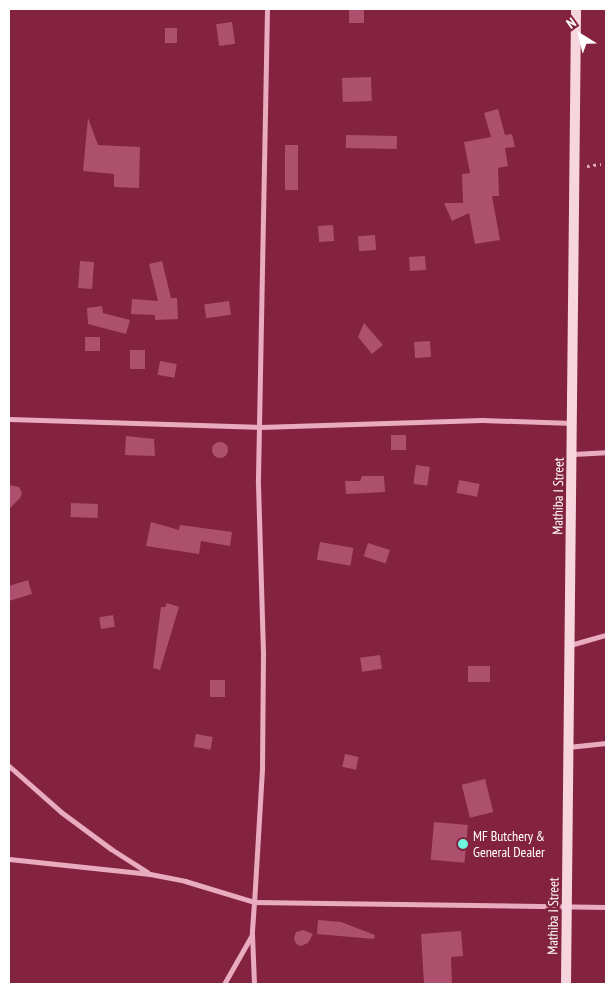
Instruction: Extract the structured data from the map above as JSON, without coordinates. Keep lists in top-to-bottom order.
{
  "streets": {
    "street": ["Mathiba I Street"]
  },
  "places": ["MF Butchery & General Dealer"],
  "north": "top left"
}
